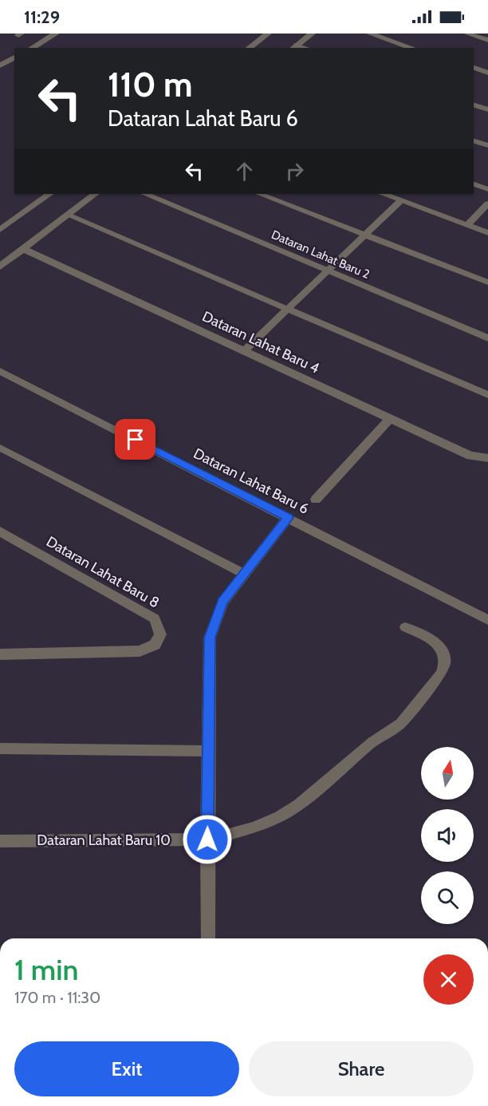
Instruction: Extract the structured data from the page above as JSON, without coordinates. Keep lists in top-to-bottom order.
{
  "streets": {
    "street": [
      "Dataran Lahat Baru 2",
      "Dataran Lahat Baru 4",
      "Dataran Lahat Baru 6",
      "Dataran Lahat Baru 8",
      "Dataran Lahat Baru 10"
    ]
  },
  "north": "top",
  "page": {
    "status": "11:29",
    "turn": ["110 m", "Dataran Lahat Baru 6"],
    "heading": ["1 min", "170 m · 11:30"],
    "buttons": ["Exit", "Share"]
  }
}
